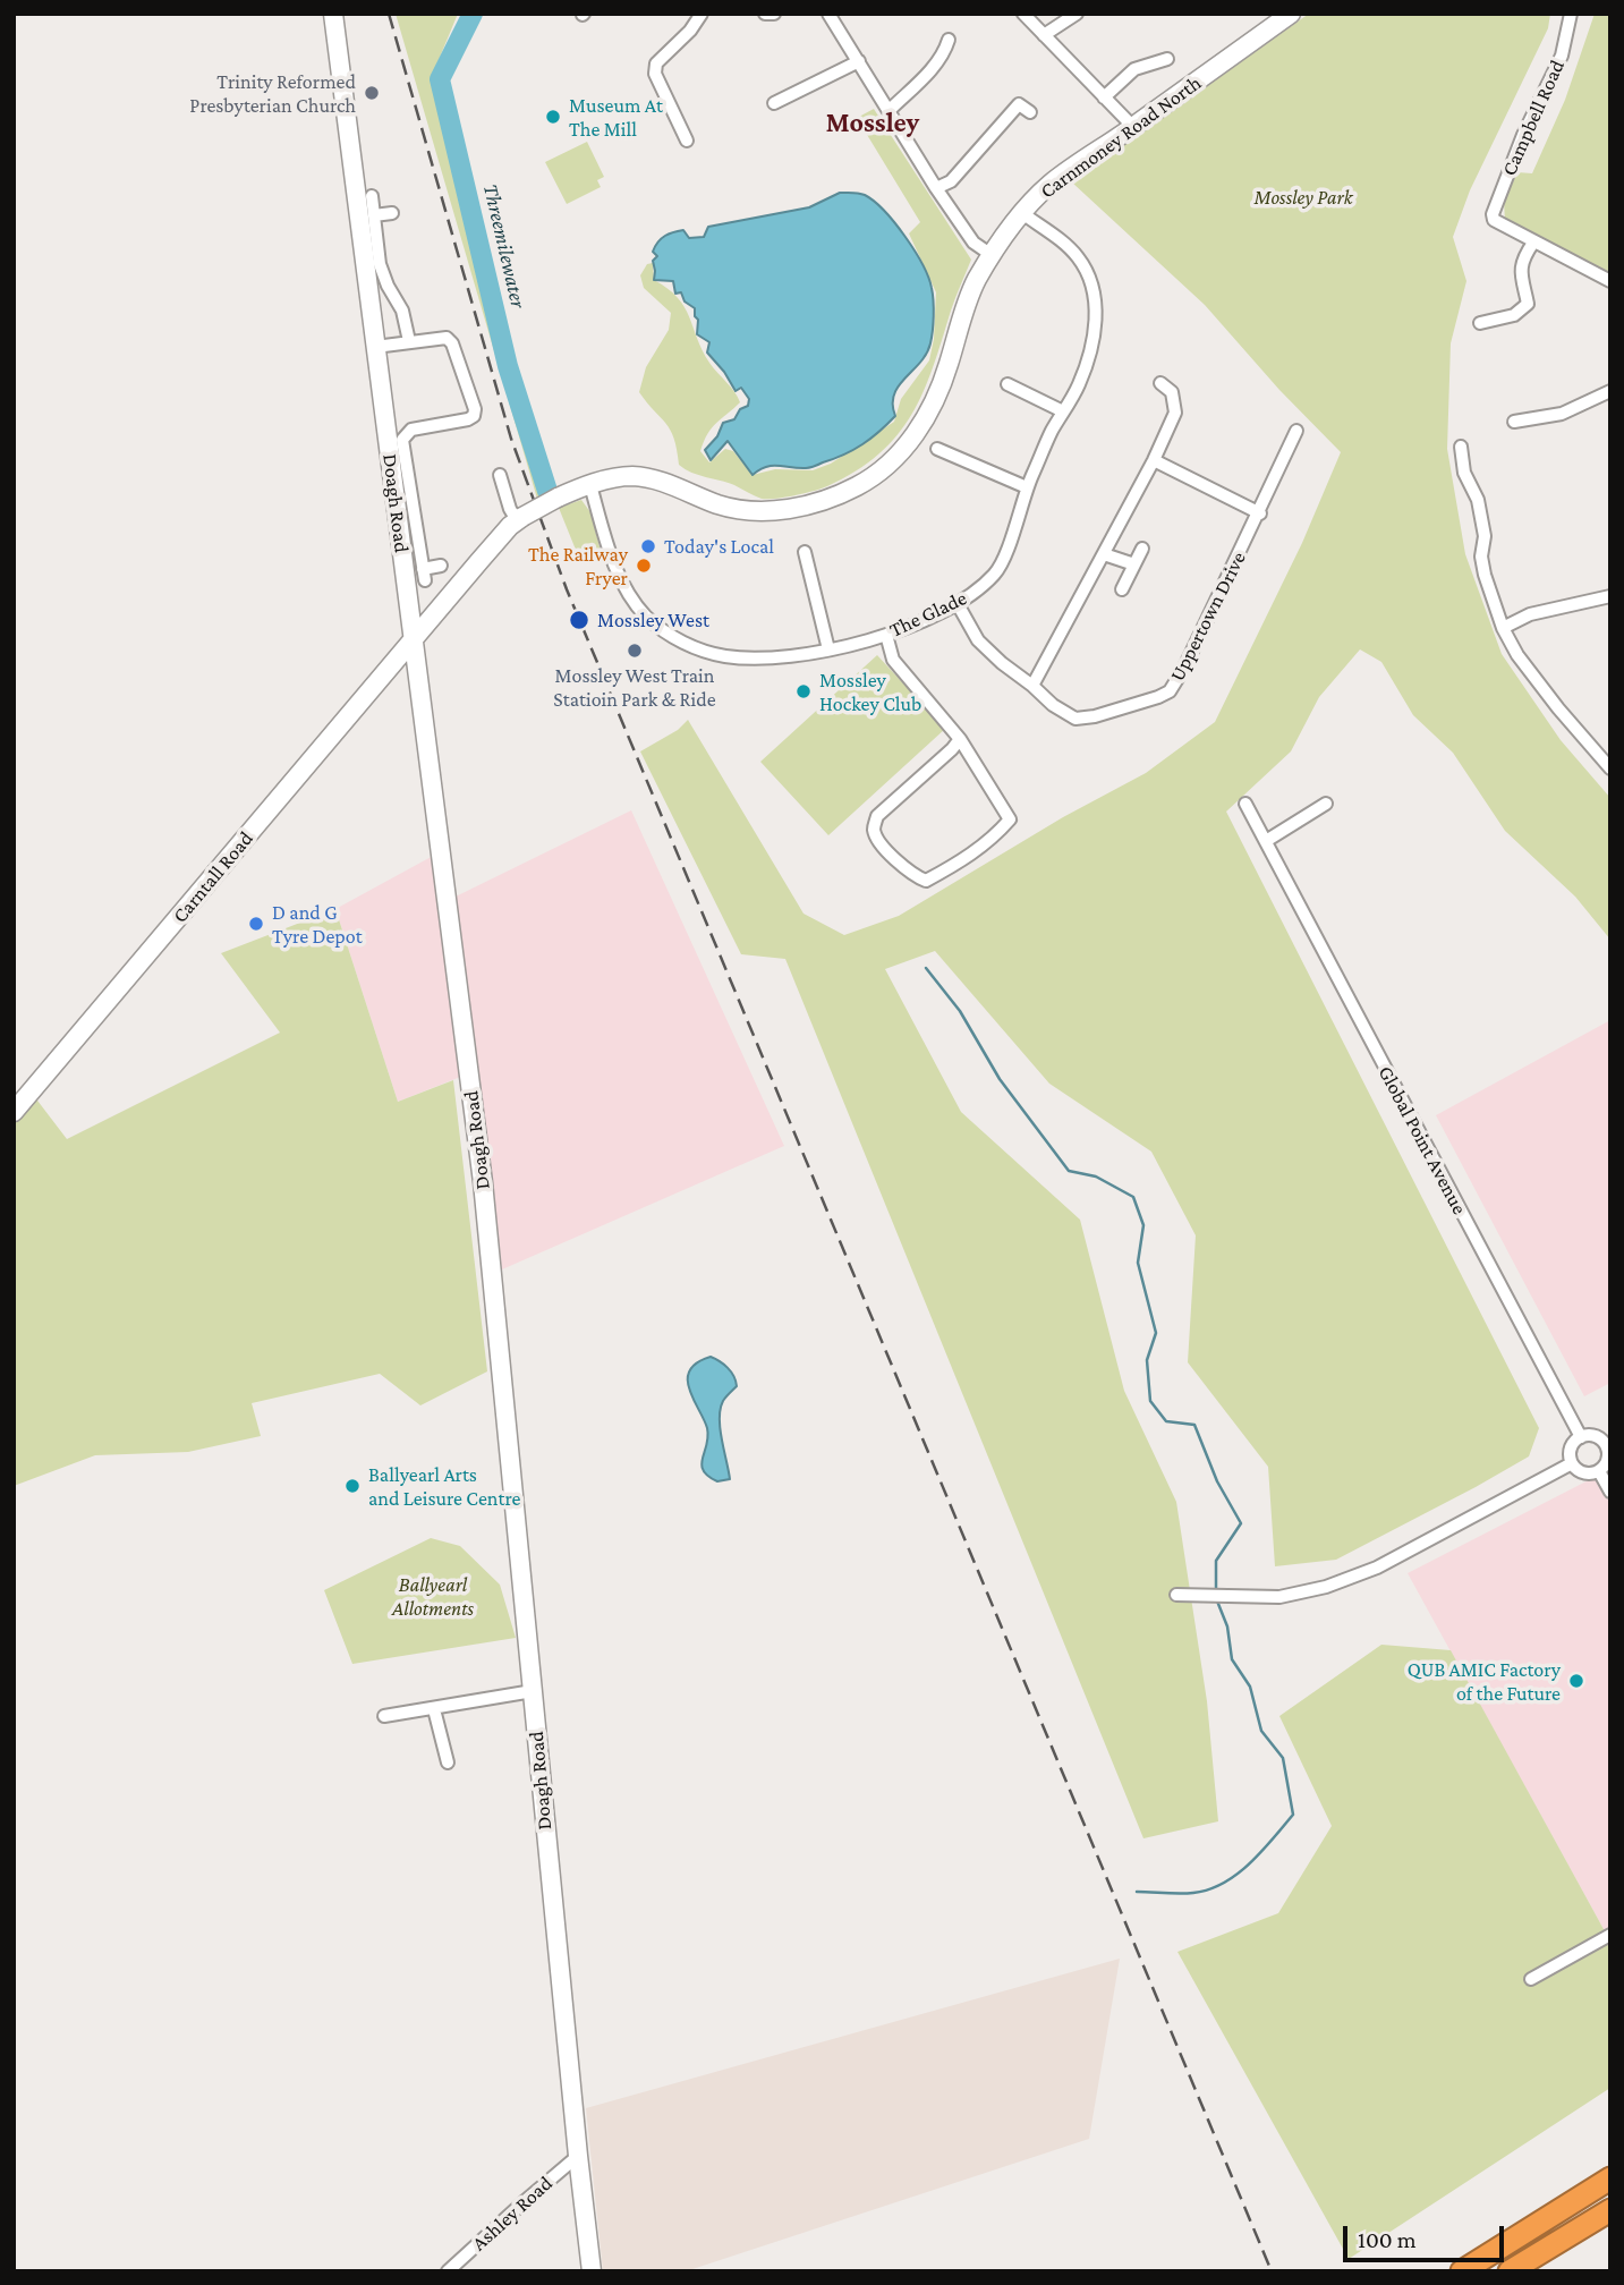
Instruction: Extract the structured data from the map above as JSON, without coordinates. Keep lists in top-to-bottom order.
{
  "streets": {
    "main road": ["Carnmoney Road North", "Doagh Road", "Carntall Road"],
    "street": [
      "Campbell Road",
      "The Glade",
      "Uppertown Drive",
      "Global Point Avenue",
      "Ashley Road"
    ]
  },
  "crossings": [
    ["Carnmoney Road North", "Doagh Road"],
    ["Carnmoney Road North", "The Glade"],
    ["Carnmoney Road North", "Carntall Road"],
    ["Doagh Road", "Carntall Road"],
    ["Doagh Road", "Ashley Road"],
    ["The Glade", "Uppertown Drive"]
  ],
  "districts": ["Mossley"],
  "water": ["Threemilewater"],
  "parks": ["Mossley Park", "Ballyearl Allotments"],
  "places": [
    "Trinity Reformed Presbyterian Church",
    "Museum At The Mill",
    "Today's Local",
    "The Railway Fryer",
    "Mossley West",
    "Mossley West Train Statioin Park & Ride",
    "Mossley Hockey Club",
    "D and G Tyre Depot",
    "Ballyearl Arts and Leisure Centre",
    "QUB AMIC Factory of the Future"
  ],
  "scale_bar": "100 m"
}
